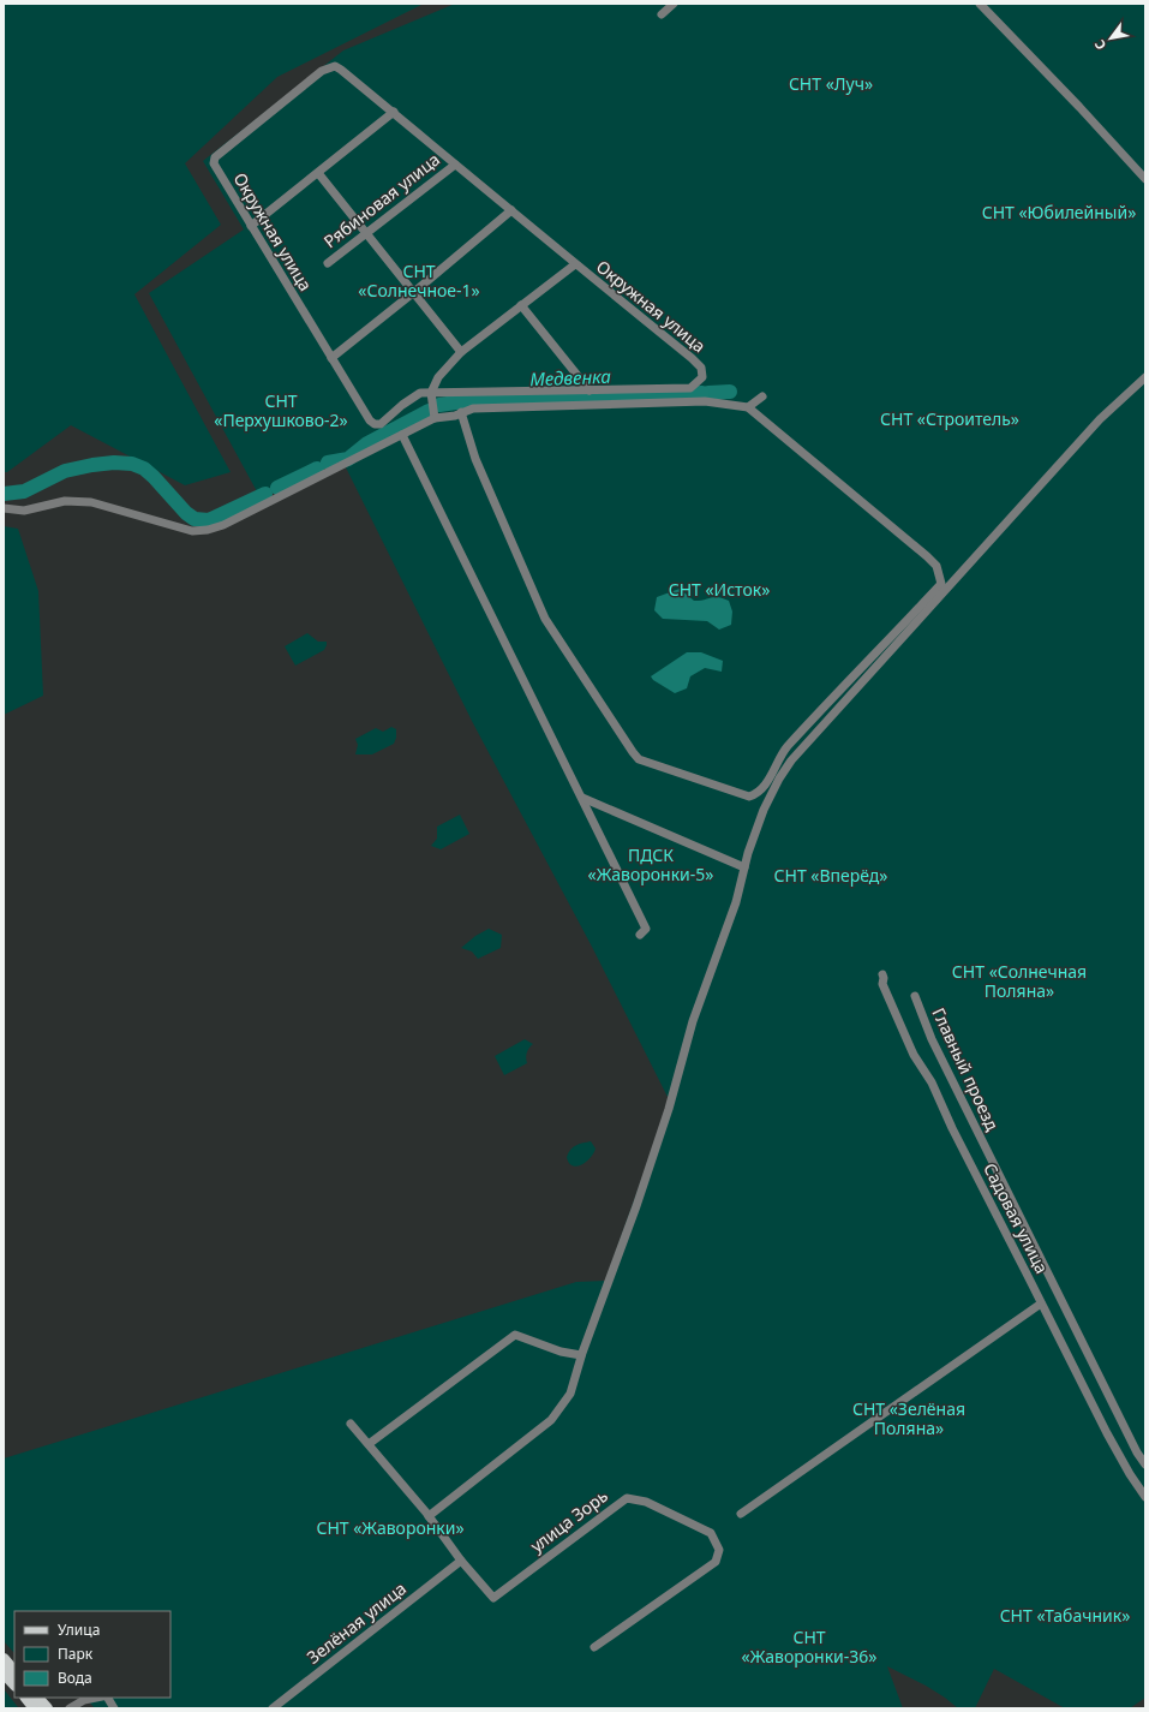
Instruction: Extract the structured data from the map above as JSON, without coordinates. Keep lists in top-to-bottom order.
{
  "streets": {
    "street": [
      "Рябиновая улица",
      "Окружная улица",
      "Главный проезд",
      "Садовая улица",
      "улица Зорь",
      "Зелёная улица"
    ]
  },
  "crossings": [
    ["Рябиновая улица", "Окружная улица"],
    ["улица Зорь", "Зелёная улица"]
  ],
  "water": ["Медвенка"],
  "parks": [
    "СНТ «Луч»",
    "СНТ «Юбилейный»",
    "СНТ «Солнечное-1»",
    "СНТ «Перхушково-2»",
    "СНТ «Строитель»",
    "СНТ «Исток»",
    "ПДСК «Жаворонки-5»",
    "СНТ «Вперёд»",
    "СНТ «Солнечная Поляна»",
    "СНТ «Зелёная Поляна»",
    "СНТ «Жаворонки»",
    "СНТ «Табачник»",
    "СНТ «Жаворонки-36»"
  ],
  "legend": ["Улица", "Парк", "Вода"],
  "north": "bottom left"
}
